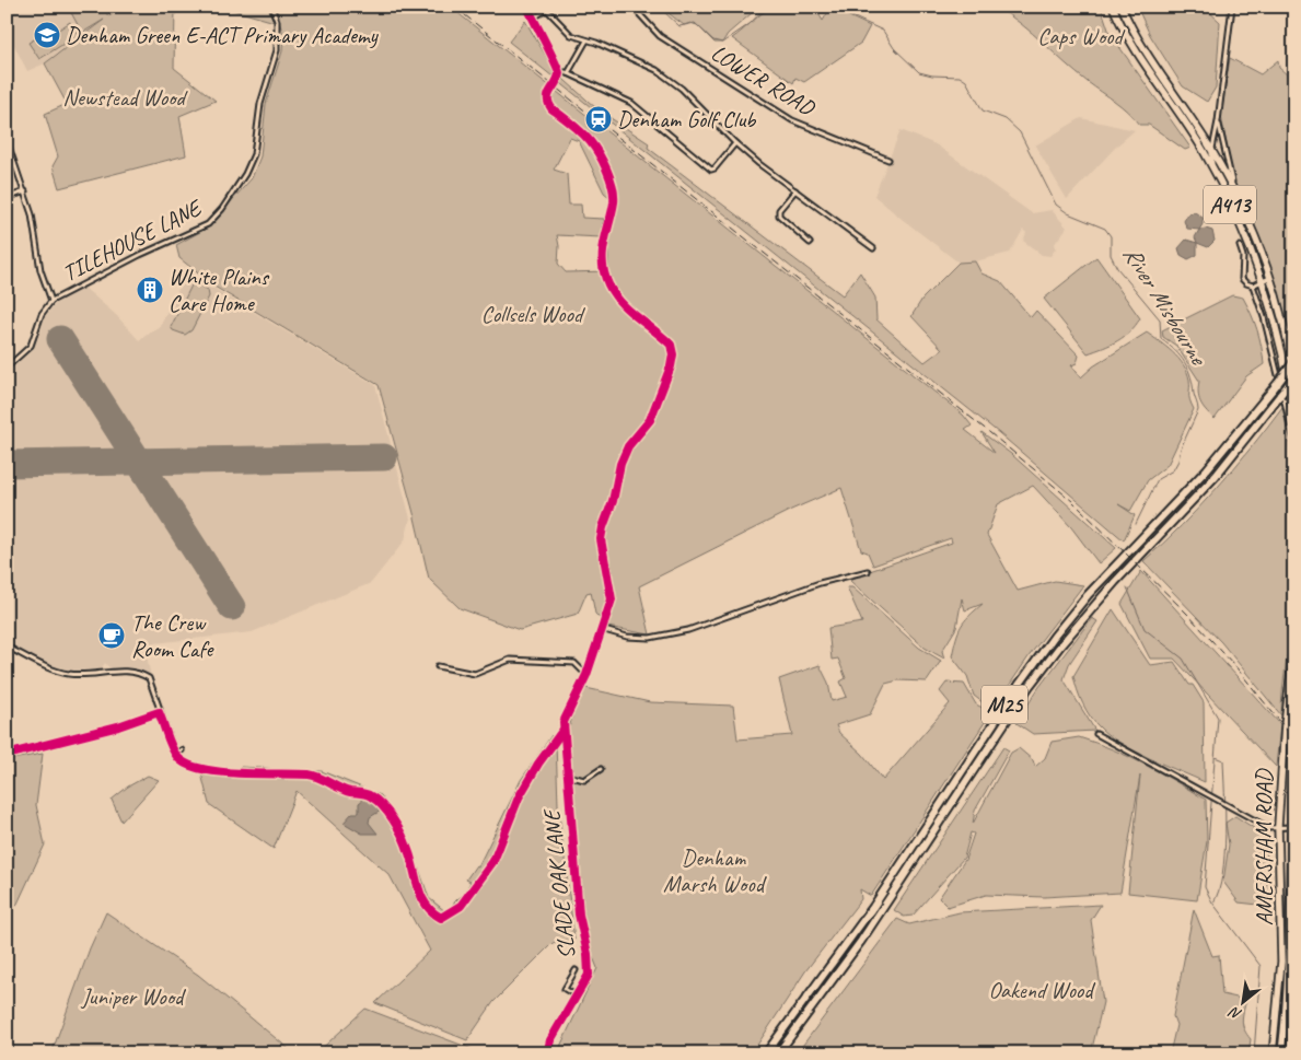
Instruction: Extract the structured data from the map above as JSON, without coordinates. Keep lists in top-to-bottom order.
{
  "streets": {
    "highway": ["A413", "M25", "AMERSHAM ROAD"],
    "street": ["LOWER ROAD", "TILEHOUSE LANE", "SLADE OAK LANE"]
  },
  "crossings": [
    ["A413", "M25"]
  ],
  "water": ["River Misbourne"],
  "parks": [
    "Caps Wood",
    "Newstead Wood",
    "Collsels Wood",
    "Denham Marsh Wood",
    "Oakend Wood",
    "Juniper Wood"
  ],
  "places": {
    "school or university": ["Denham Green E-ACT Primary Academy"],
    "station": ["Denham Golf Club"],
    "building": ["White Plains Care Home"],
    "cafe": ["The Crew Room Cafe"]
  },
  "north": "bottom left"
}
